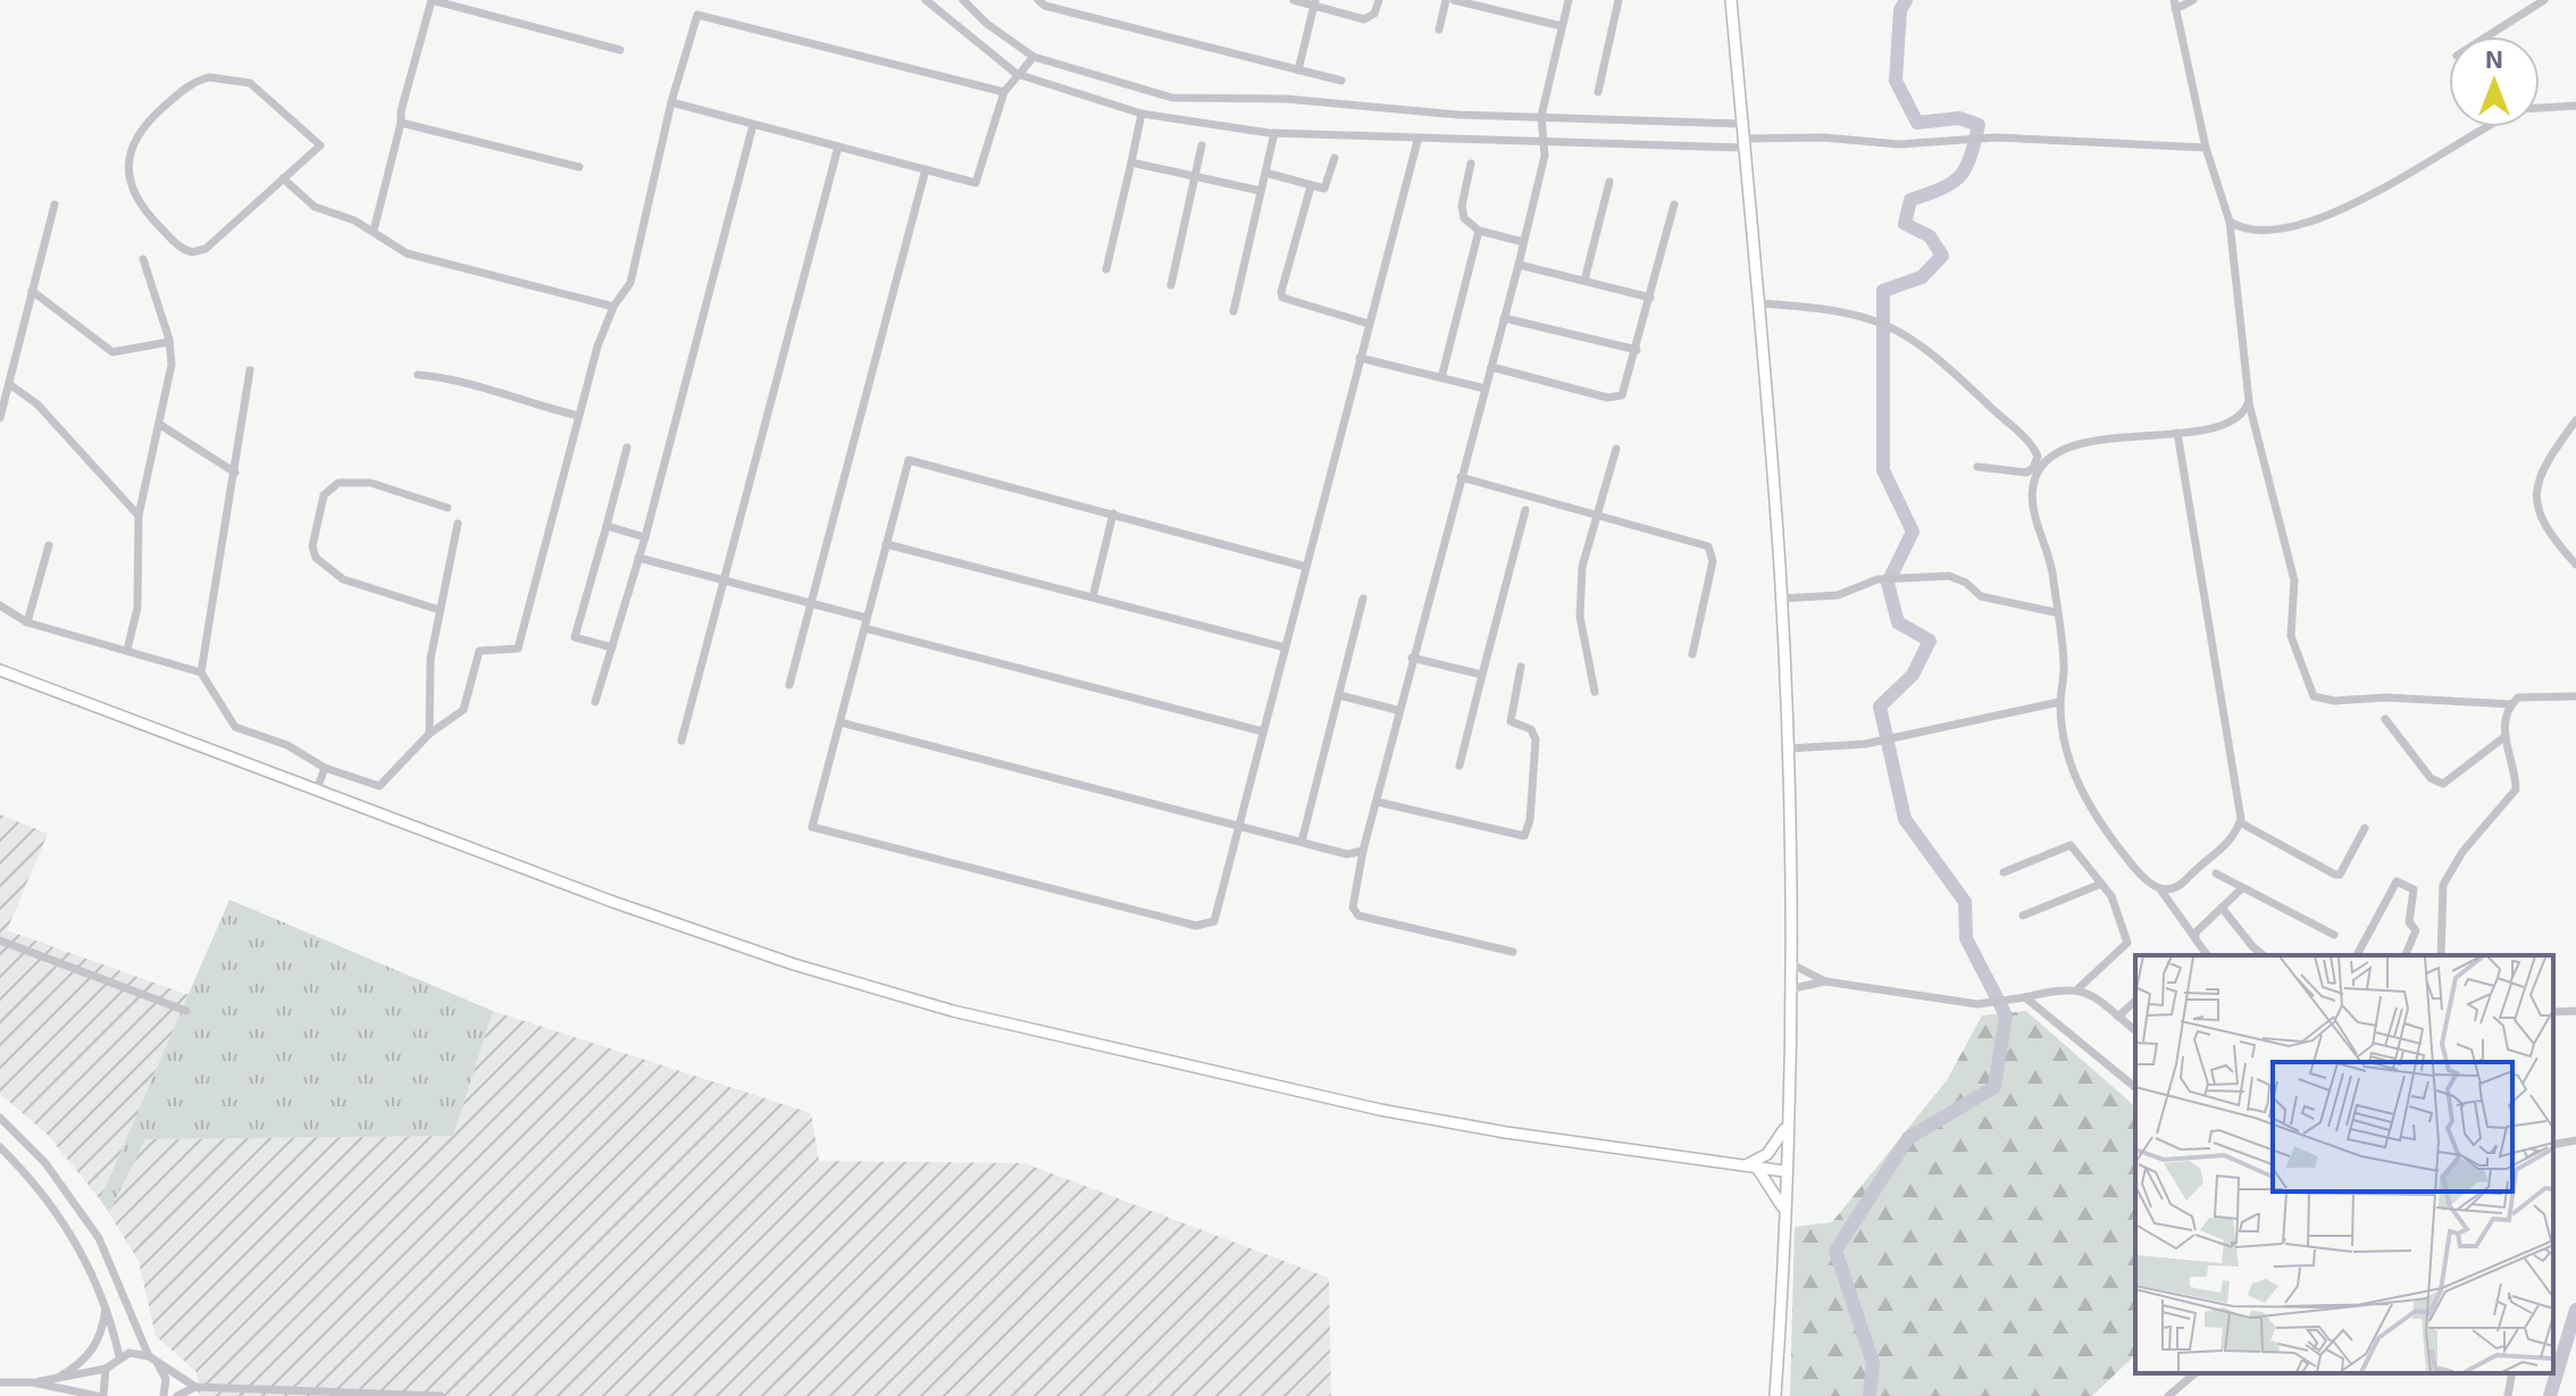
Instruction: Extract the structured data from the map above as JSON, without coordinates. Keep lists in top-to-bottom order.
{
  "north": "top"
}
